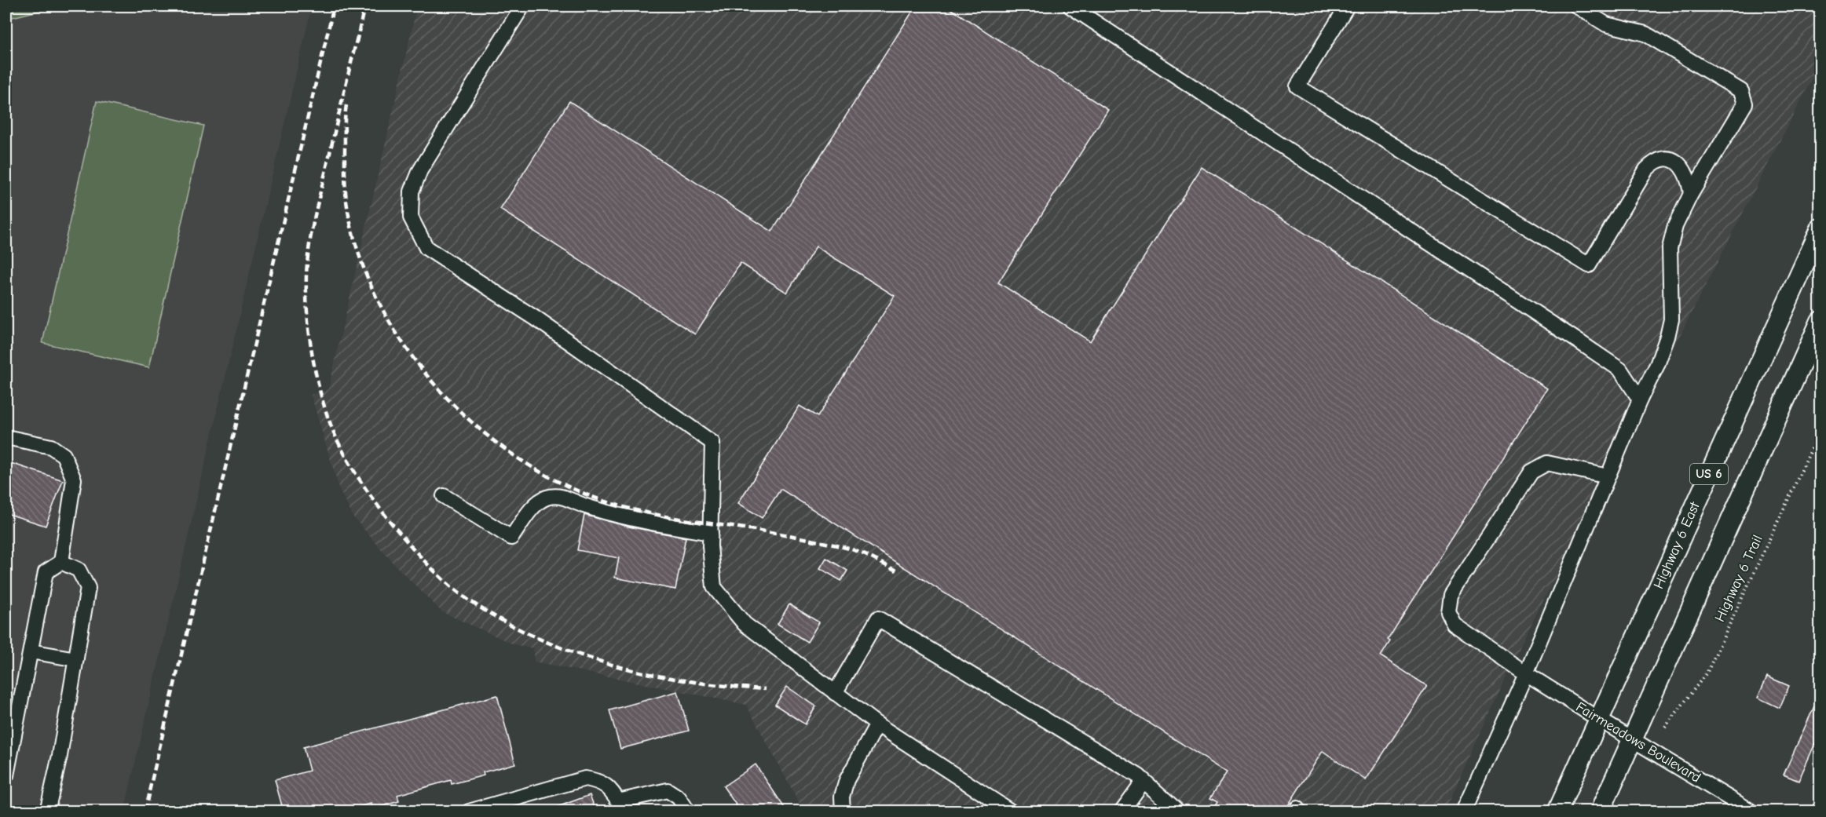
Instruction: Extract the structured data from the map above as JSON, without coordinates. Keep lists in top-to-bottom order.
{
  "streets": {
    "main road": ["US 6", "Highway 6 East"],
    "street": ["Fairmeadows Boulevard"],
    "path": ["Highway 6 Trail"]
  },
  "crossings": [
    ["US 6", "Fairmeadows Boulevard"],
    ["Highway 6 East", "Fairmeadows Boulevard"]
  ]
}
